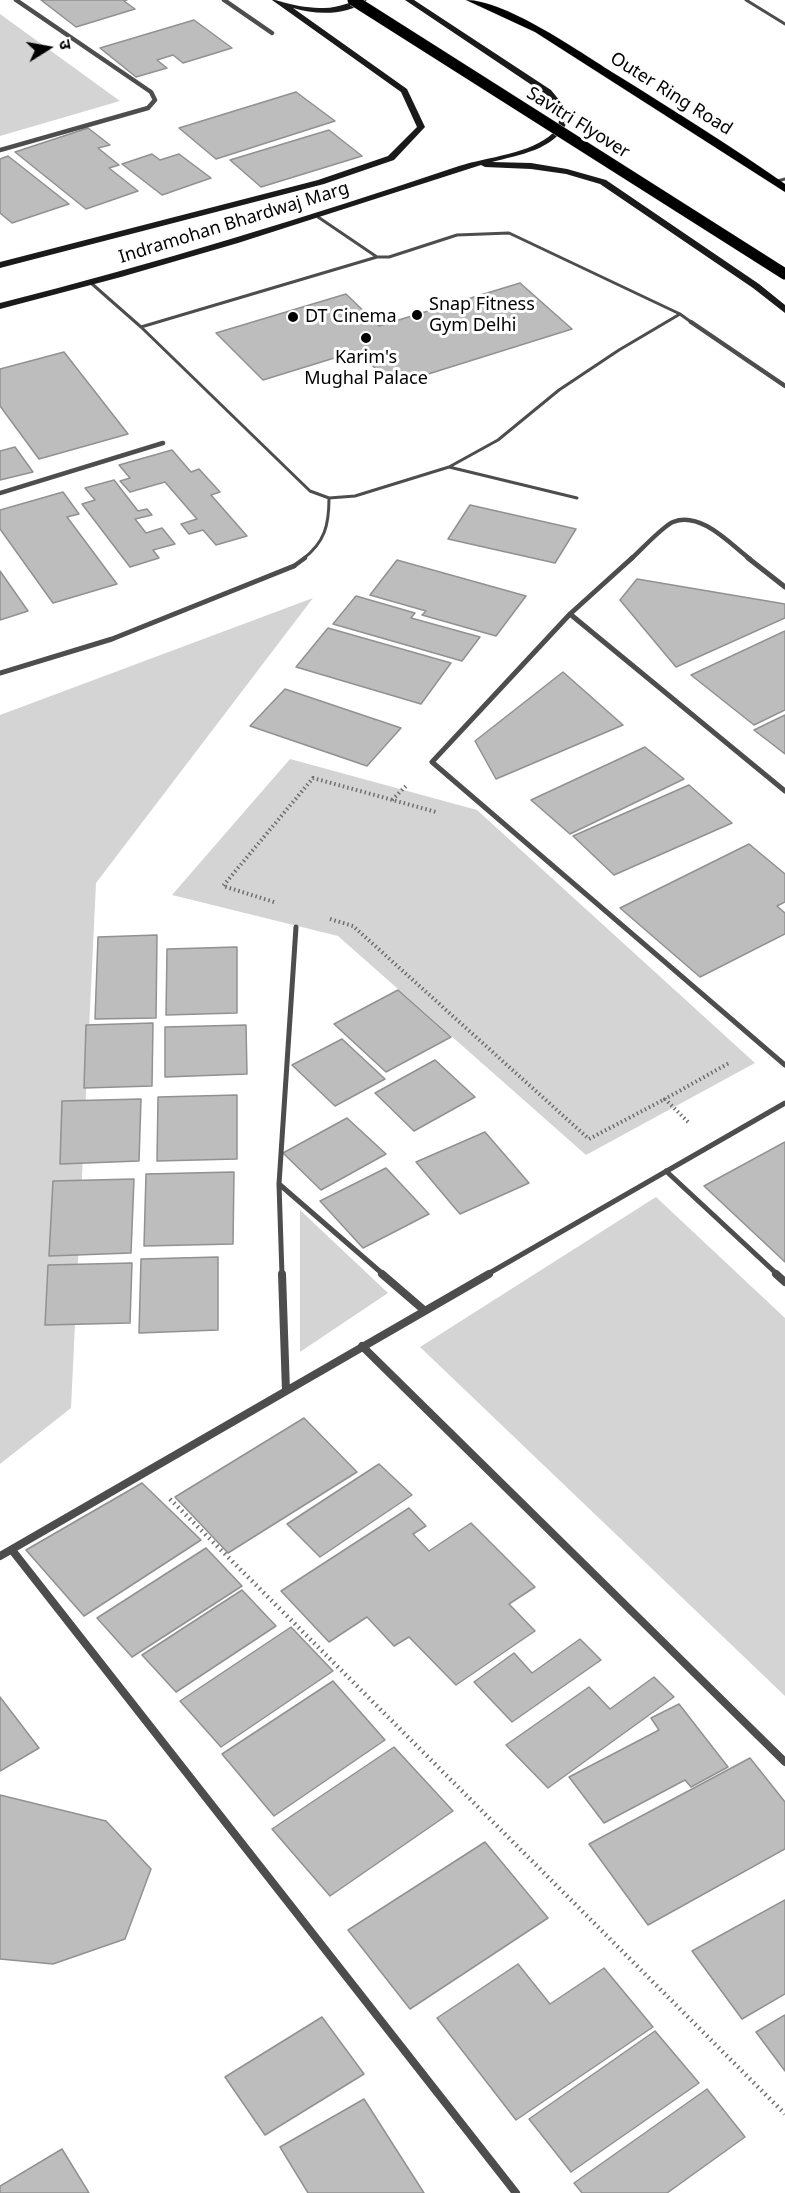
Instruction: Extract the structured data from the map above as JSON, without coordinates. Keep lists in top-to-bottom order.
{
  "streets": {
    "main road": ["Outer Ring Road", "Savitri Flyover"],
    "street": ["Indramohan Bhardwaj Marg"]
  },
  "places": ["Snap Fitness Gym Delhi", "DT Cinema", "Karim's Mughal Palace"],
  "north": "right"
}
